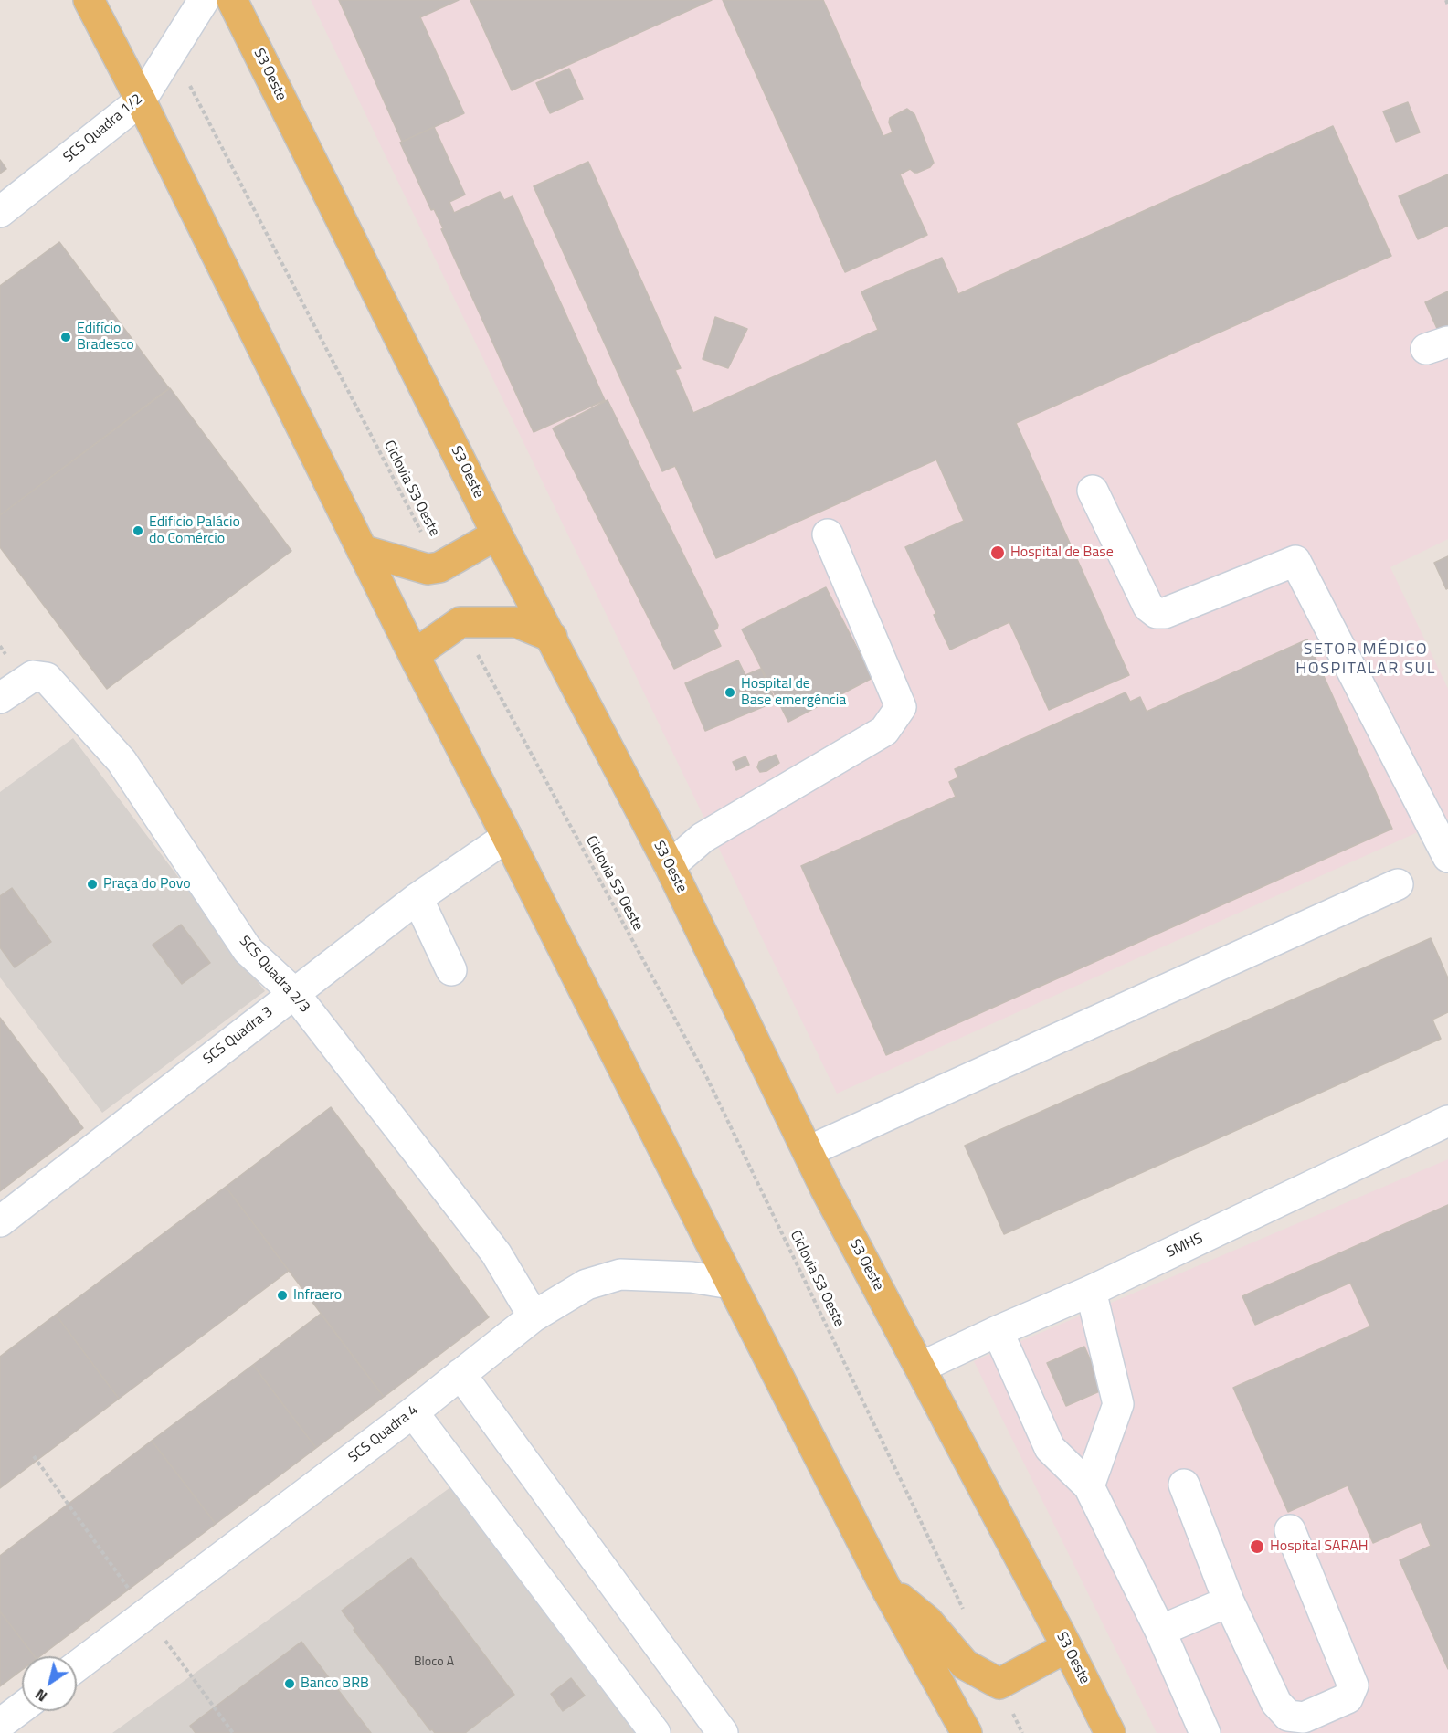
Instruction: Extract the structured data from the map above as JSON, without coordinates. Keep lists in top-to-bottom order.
{
  "streets": {
    "main road": ["S3 Oeste"],
    "street": [
      "SCS Quadra 1/2",
      "SCS Quadra 2/3",
      "SCS Quadra 3",
      "SMHS",
      "SCS Quadra 4"
    ],
    "path": ["Ciclovia S3 Oeste"]
  },
  "crossings": [
    ["S3 Oeste", "SMHS"],
    ["SCS Quadra 1/2", "Ciclovia S3 Oeste"],
    ["SCS Quadra 2/3", "SCS Quadra 3"],
    ["SCS Quadra 2/3", "SCS Quadra 4"]
  ],
  "districts": ["SETOR MÉDICO HOSPITALAR SUL"],
  "places": [
    "Edifício Bradesco",
    "Edificio Palácio do Comércio",
    "Hospital de Base",
    "Hospital de Base emergência",
    "Praça do Povo",
    "Infraero",
    "Hospital SARAH",
    "Banco BRB"
  ],
  "house_numbers": ["Bloco A"],
  "north": "bottom left"
}
